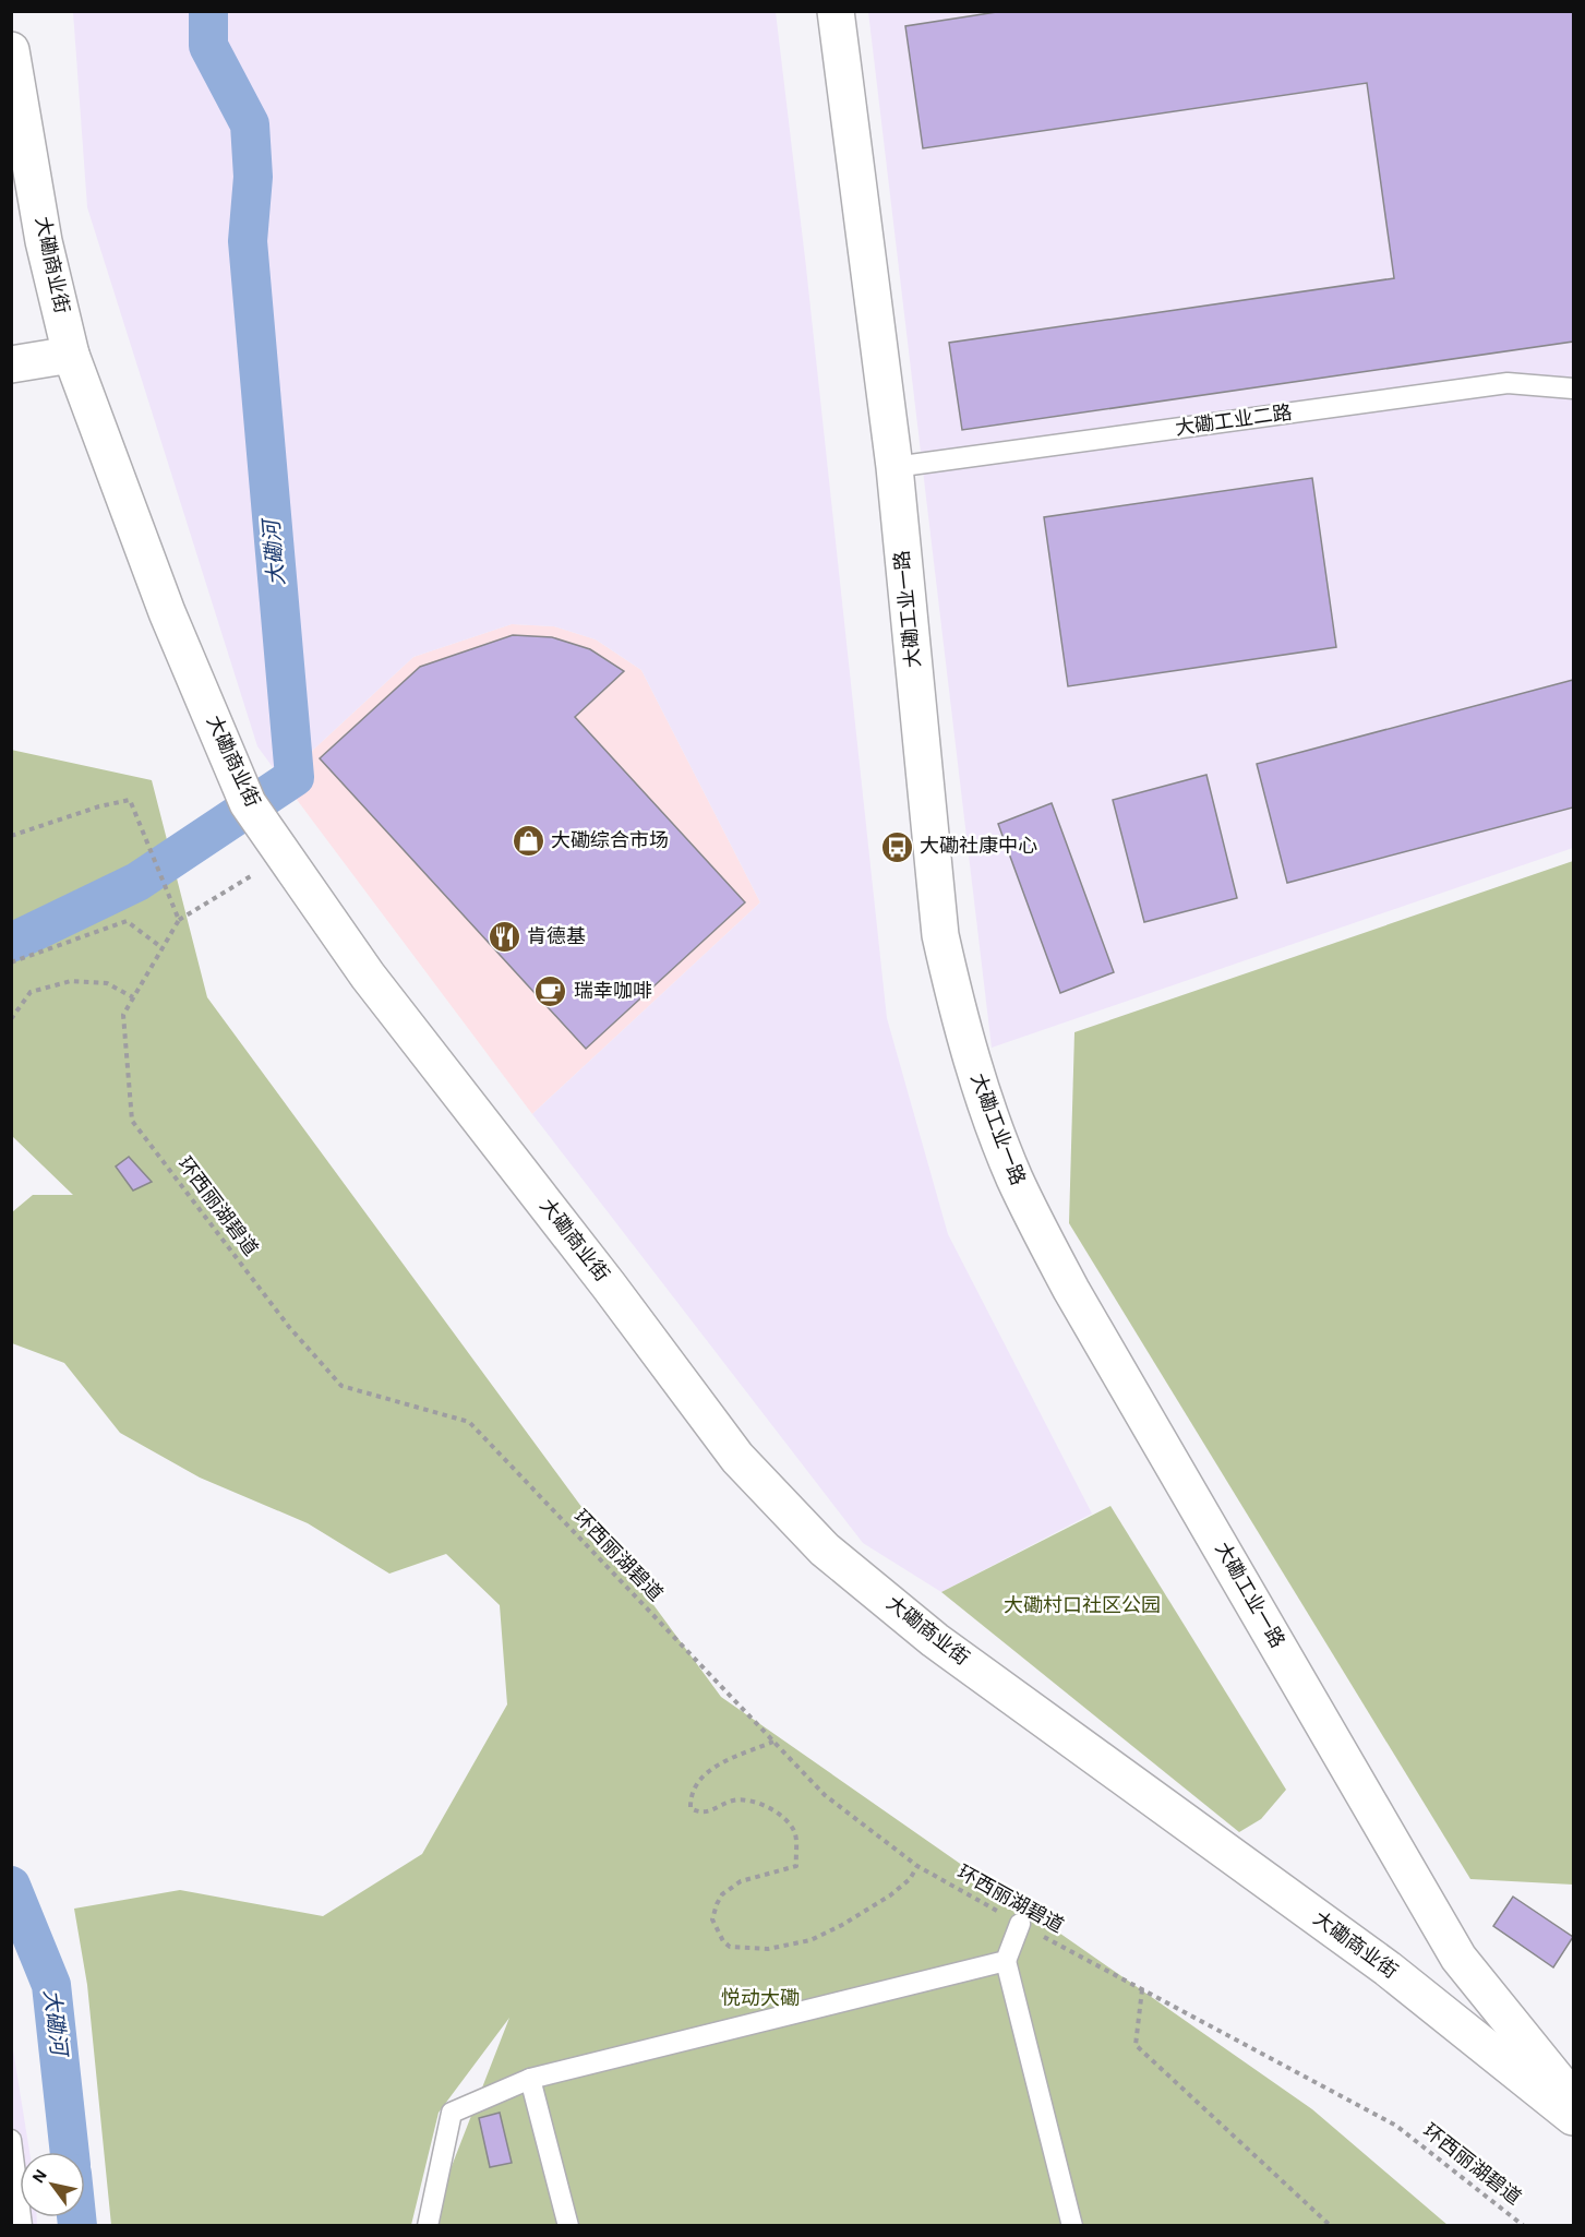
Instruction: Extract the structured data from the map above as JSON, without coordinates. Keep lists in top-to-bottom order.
{
  "streets": {
    "street": ["大磡商业街", "大磡工业一路"],
    "lane": ["大磡工业二路"],
    "path": ["环西丽湖碧道"]
  },
  "crossings": [
    ["大磡工业二路", "大磡工业一路"]
  ],
  "water": ["大磡河"],
  "parks": ["大磡村口社区公园", "悦动大磡"],
  "places": {
    "shop": ["大磡综合市场"],
    "bus stop": ["大磡社康中心"],
    "restaurant": ["肯德基"],
    "cafe": ["瑞幸咖啡"]
  },
  "north": "top left"
}
